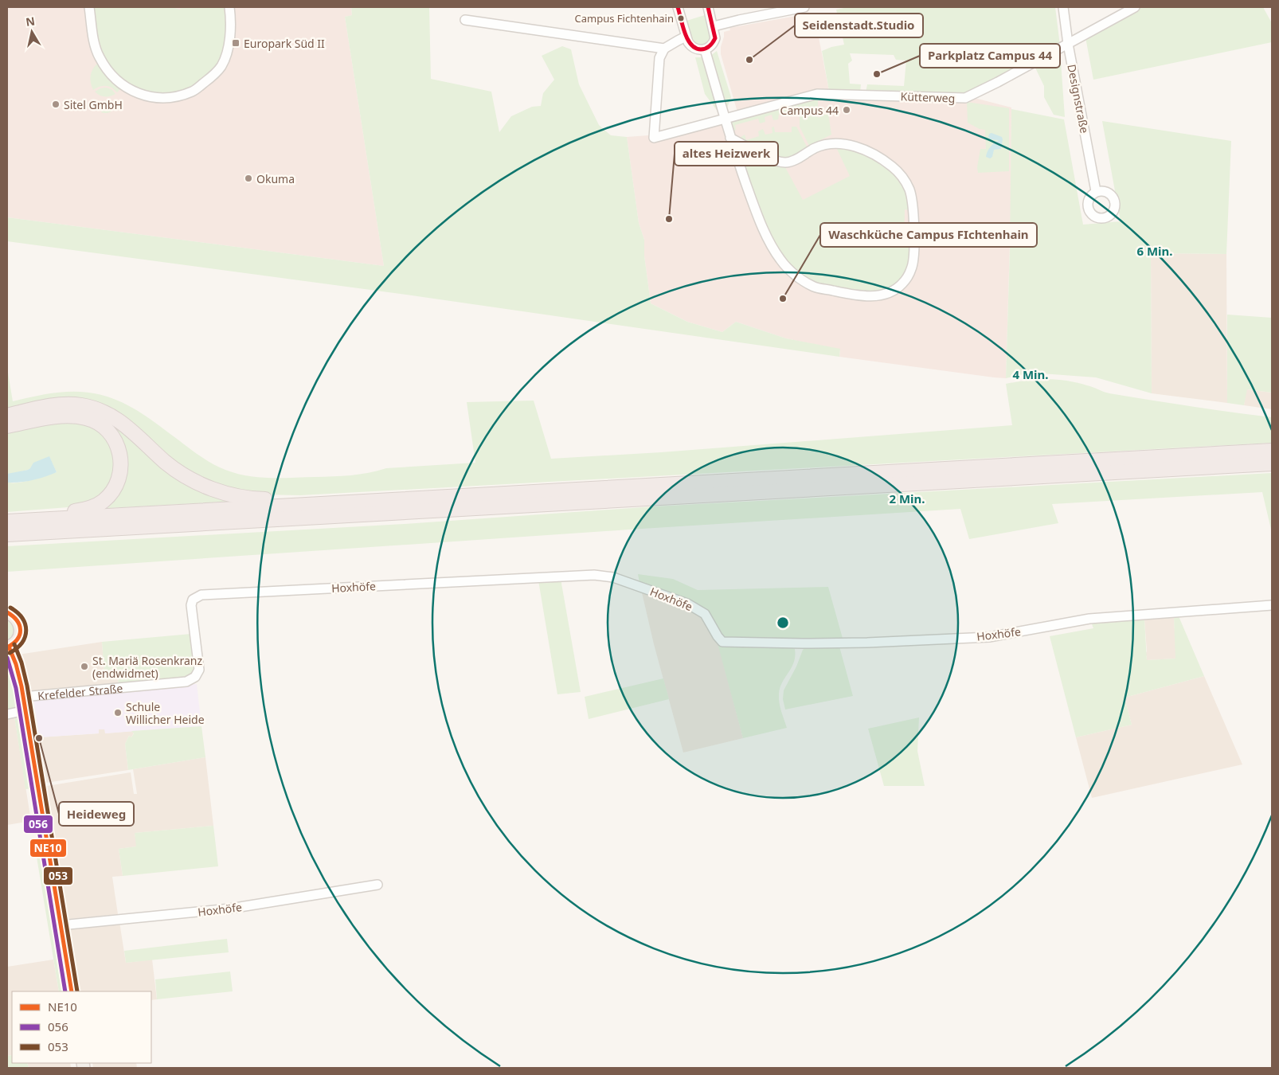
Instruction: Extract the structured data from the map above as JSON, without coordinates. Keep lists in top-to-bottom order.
{
  "streets": {
    "main road": ["Krefelder Straße"],
    "street": ["Kütterweg", "Designstraße", "Hoxhöfe"]
  },
  "crossings": [
    ["Kütterweg", "Designstraße"],
    ["Hoxhöfe", "Krefelder Straße"]
  ],
  "places": {
    "other": [
      "Campus Fichtenhain",
      "Seidenstadt.Studio",
      "Parkplatz Campus 44",
      "Sitel GmbH",
      "Campus 44",
      "Okuma",
      "altes Heizwerk",
      "Waschküche Campus FIchtenhain",
      "St. Mariä Rosenkranz (endwidmet)",
      "Schule Willicher Heide",
      "Heideweg"
    ],
    "transit": ["Europark Süd II"]
  },
  "lines": ["transit line 053", "transit line NE10", "transit line 056"],
  "legend": ["NE10", "056", "053"],
  "north": "top",
  "rings": ["6 Min.", "4 Min.", "2 Min."]
}
